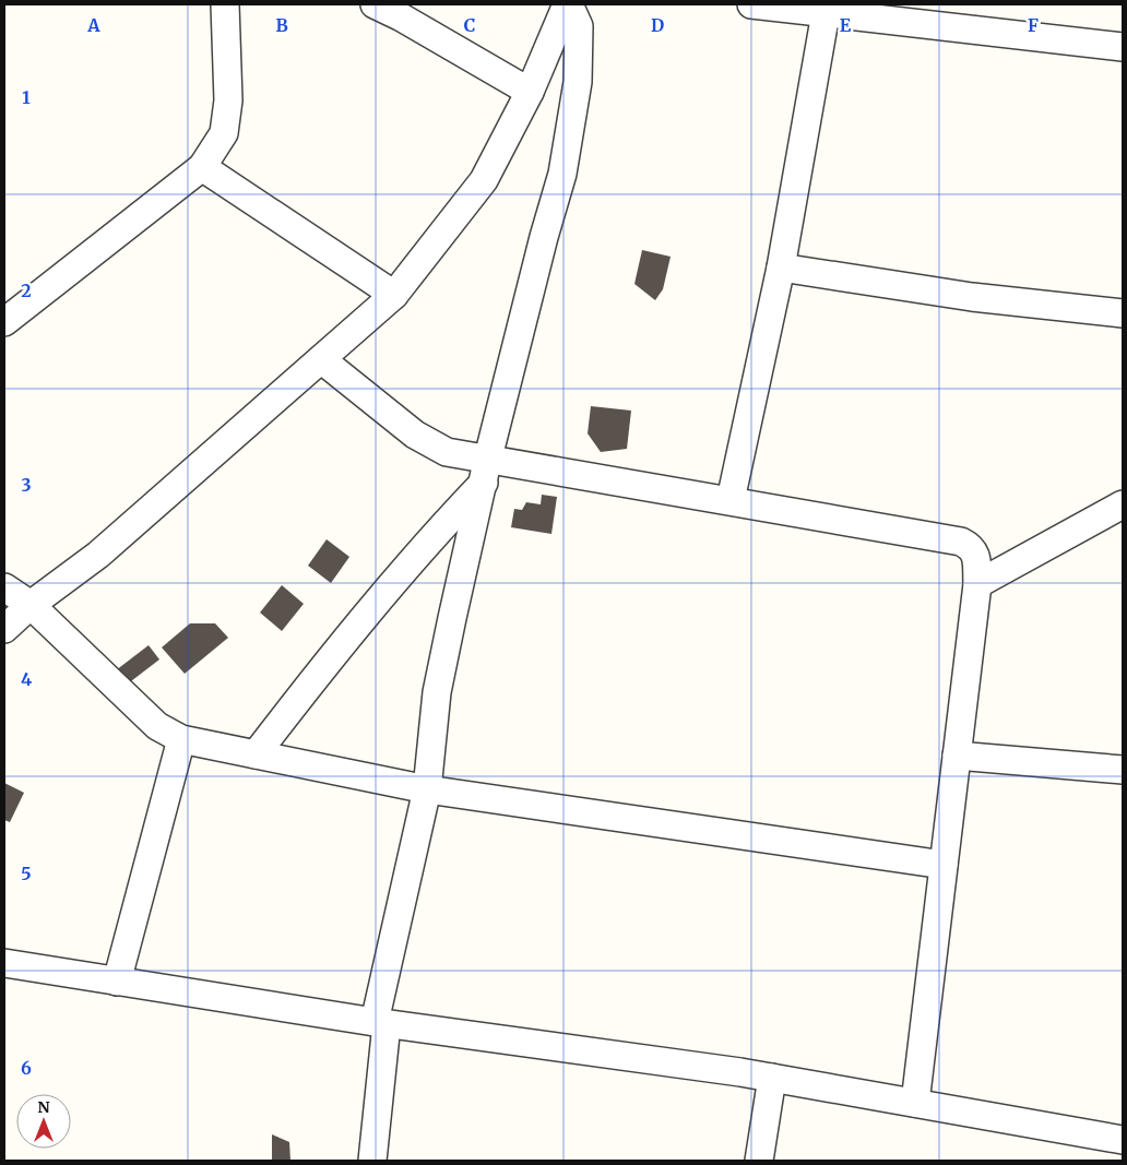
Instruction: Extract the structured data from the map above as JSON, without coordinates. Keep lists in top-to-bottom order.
{
  "north": "top",
  "grid": {
    "columns": [
      "A",
      "B",
      "C",
      "D",
      "E",
      "F"
    ],
    "rows": [
      "1",
      "2",
      "3",
      "4",
      "5",
      "6"
    ]
  }
}
